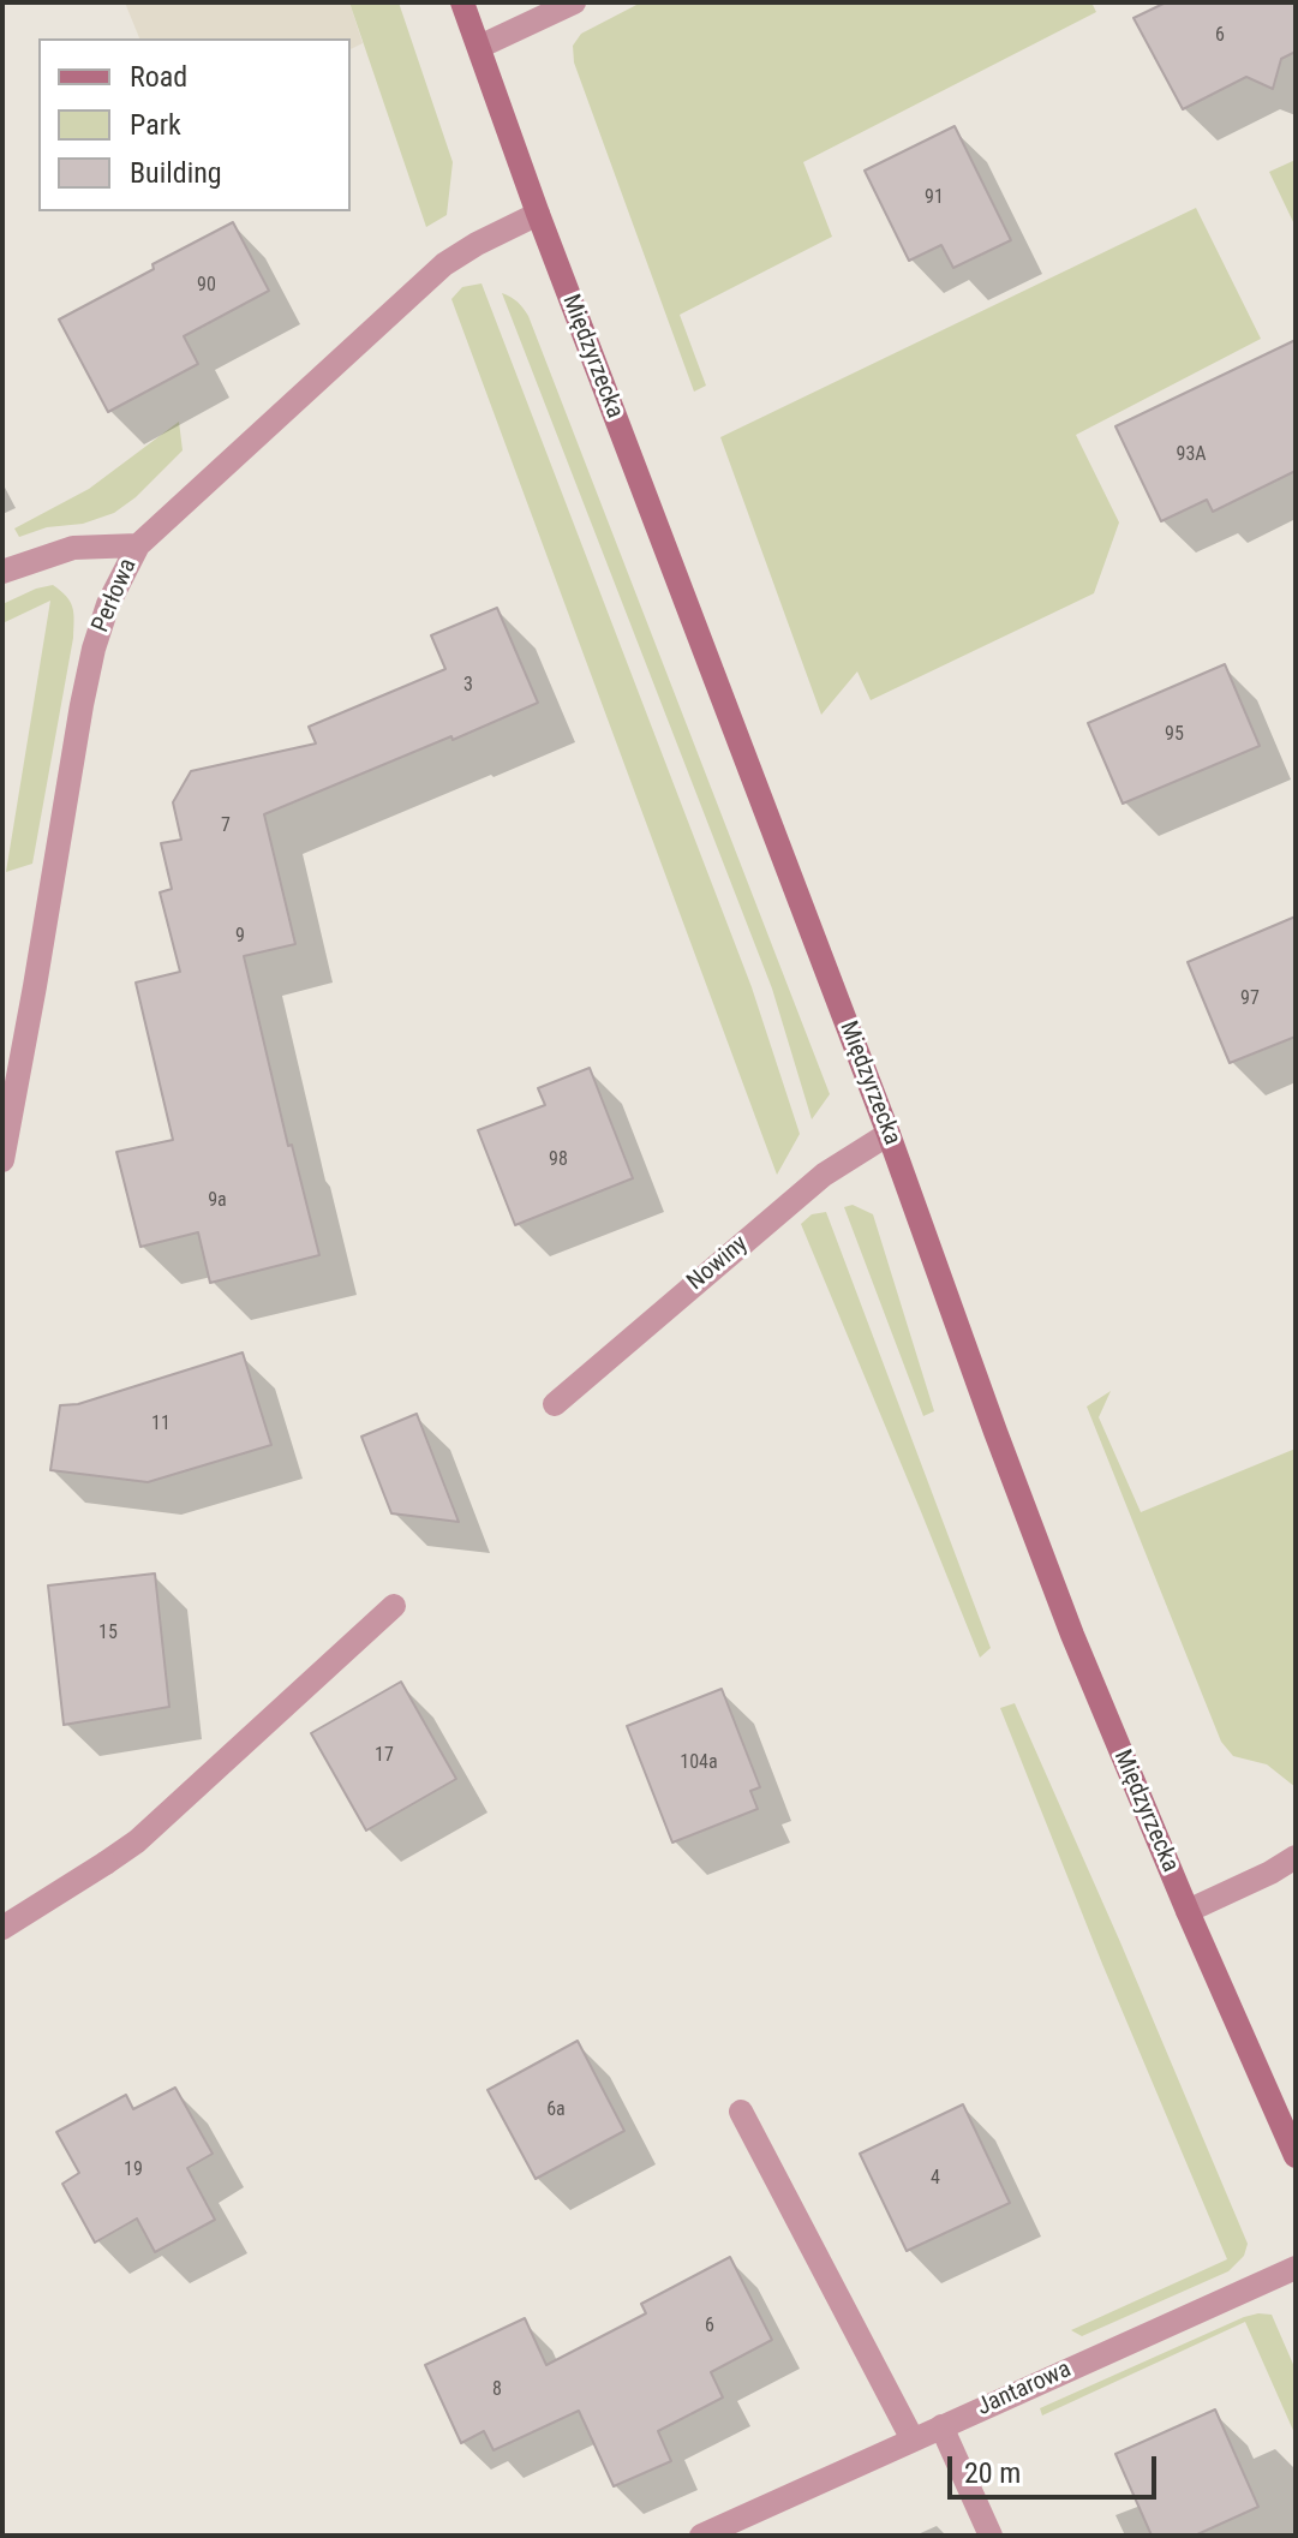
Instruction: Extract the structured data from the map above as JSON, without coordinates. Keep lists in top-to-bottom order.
{
  "streets": {
    "main road": ["Międzyrzecka"],
    "street": ["Perłowa", "Nowiny", "Jantarowa"]
  },
  "crossings": [
    ["Międzyrzecka", "Perłowa"],
    ["Międzyrzecka", "Nowiny"]
  ],
  "house_numbers": [
    "6",
    "91",
    "90",
    "93A",
    "3",
    "95",
    "7",
    "9",
    "97",
    "98",
    "9a",
    "11",
    "15",
    "17",
    "104a",
    "6a",
    "19",
    "4",
    "6",
    "8"
  ],
  "legend": ["Road", "Park", "Building"],
  "scale_bar": "20 m"
}
